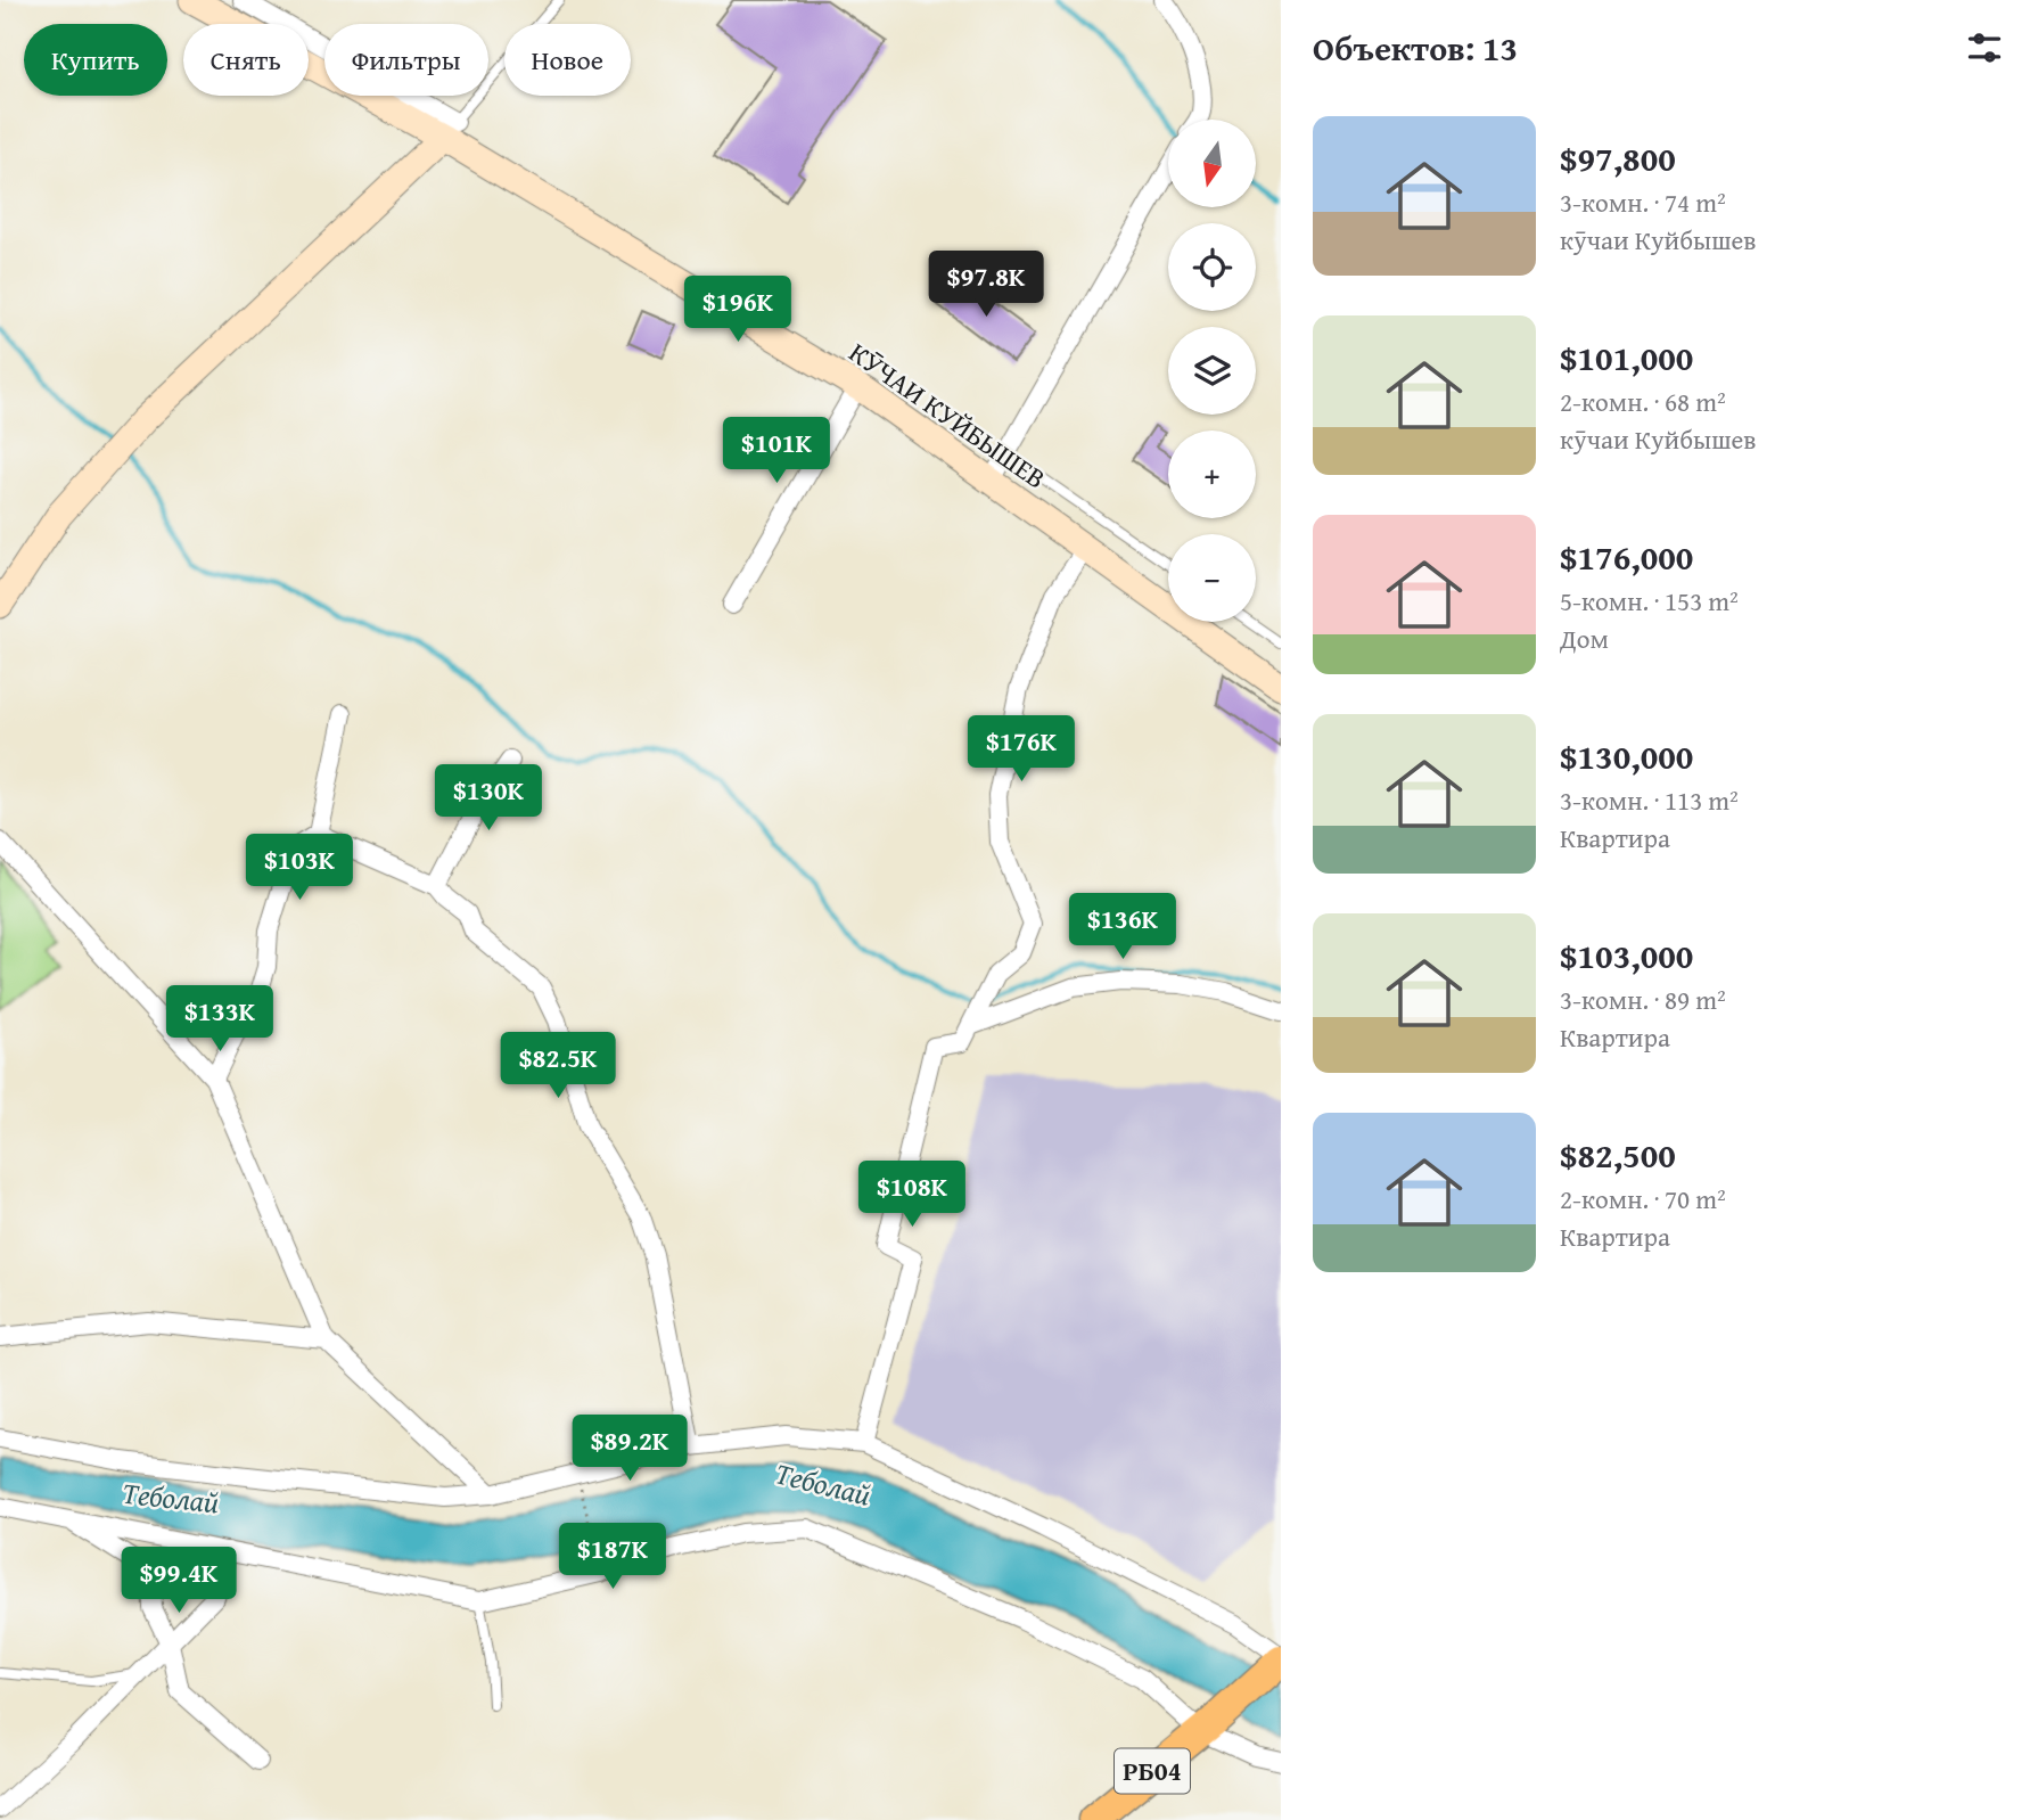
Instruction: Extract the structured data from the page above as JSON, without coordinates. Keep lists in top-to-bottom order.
{
  "streets": {
    "main road": ["КӮЧАИ КУЙБЫШЕВ", "РБ04"]
  },
  "water": ["Теболай"],
  "north": "bottom",
  "page": {
    "heading": "Объектов: 13",
    "chip": [
      "Купить",
      "Снять",
      "Фильтры",
      "Новое"
    ],
    "list": [
      {
        "name": "$97,800",
        "note": "3-комн. · 74 m² · кӯчаи Куйбышев"
      },
      {
        "name": "$101,000",
        "note": "2-комн. · 68 m² · кӯчаи Куйбышев"
      },
      {
        "name": "$176,000",
        "note": "5-комн. · 153 m² · Дом"
      },
      {
        "name": "$130,000",
        "note": "3-комн. · 113 m² · Квартира"
      },
      {
        "name": "$103,000",
        "note": "3-комн. · 89 m² · Квартира"
      },
      {
        "name": "$82,500",
        "note": "2-комн. · 70 m² · Квартира"
      }
    ],
    "map_buttons": ["+", "−"],
    "price": [
      "$97.8K",
      "$196K",
      "$101K",
      "$176K",
      "$130K",
      "$103K",
      "$136K",
      "$133K",
      "$82.5K",
      "$108K",
      "$89.2K",
      "$187K",
      "$99.4K"
    ]
  }
}
